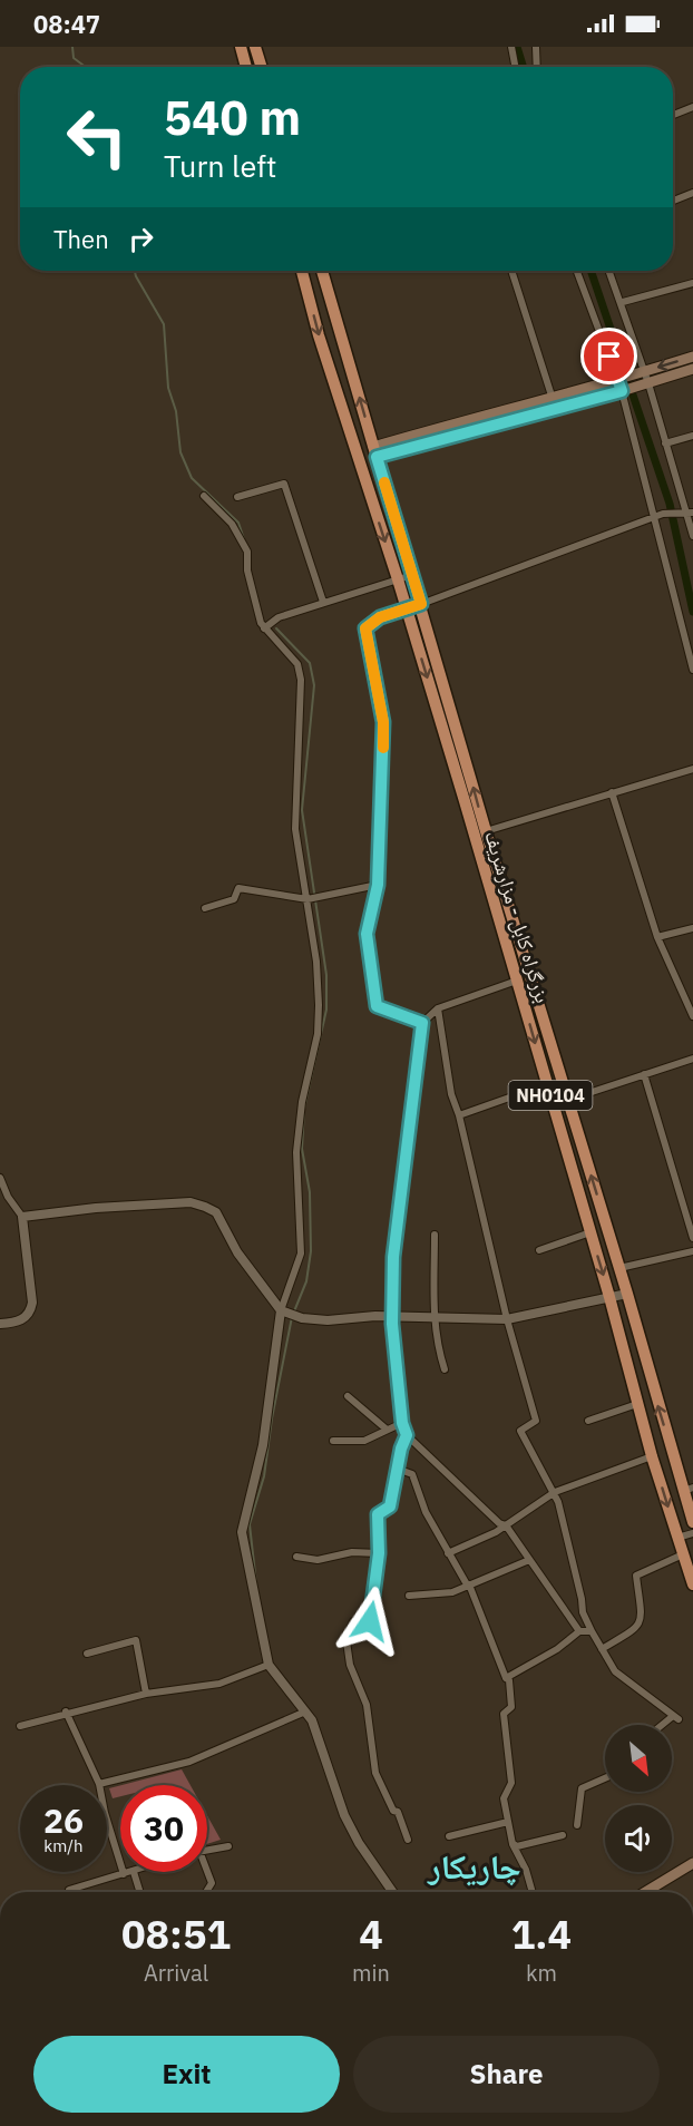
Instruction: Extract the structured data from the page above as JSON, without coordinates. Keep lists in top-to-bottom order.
{
  "streets": {
    "highway": ["بزرگراه کابل - مزارشریف", "NH0104"]
  },
  "districts": ["چاریکار"],
  "north": "bottom right",
  "page": {
    "status": "08:47",
    "turn": ["540 m", "Turn left"],
    "then": "Then",
    "speed": "26 km/h",
    "limit": "30",
    "eta": [
      "08:51",
      "Arrival",
      "4",
      "min",
      "1.4",
      "km"
    ],
    "buttons": ["Exit", "Share"]
  }
}
